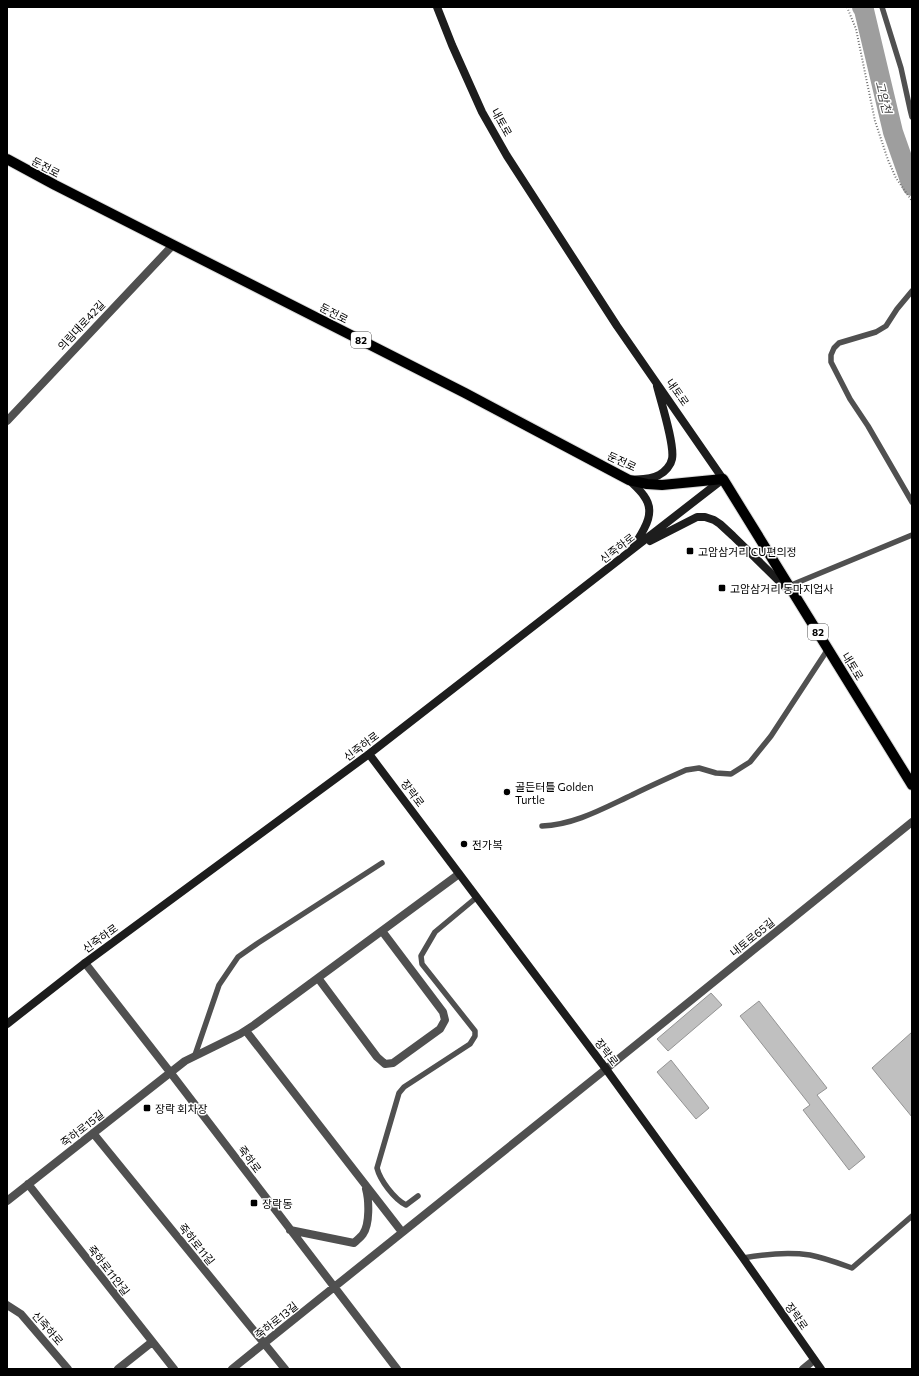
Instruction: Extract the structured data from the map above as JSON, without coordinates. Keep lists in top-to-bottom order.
{
  "streets": {
    "main road": ["내토로", "둔전로", "82"],
    "street": [
      "의림대로42길",
      "신죽하로",
      "장락로",
      "내토로65길",
      "죽하로15길",
      "죽하로",
      "죽하로11길",
      "죽하로11안길",
      "죽하로13길"
    ]
  },
  "crossings": [
    ["내토로", "둔전로"],
    ["내토로", "신죽하로"],
    ["둔전로", "의림대로42길"],
    ["둔전로", "신죽하로"],
    ["신죽하로", "장락로"],
    ["신죽하로", "죽하로"],
    ["장락로", "내토로65길"],
    ["장락로", "죽하로15길"],
    ["내토로65길", "죽하로13길"],
    ["죽하로15길", "죽하로"],
    ["죽하로15길", "죽하로11길"],
    ["죽하로15길", "죽하로11안길"],
    ["죽하로", "죽하로13길"],
    ["죽하로11길", "죽하로13길"]
  ],
  "water": ["고암천"],
  "places": {
    "transit": [
      "고암삼거리 CU편의정",
      "고암삼거리 동마지업사",
      "장락 회차장",
      "장락동"
    ],
    "other": ["골든터틀 Golden Turtle", "전가복"]
  }
}
